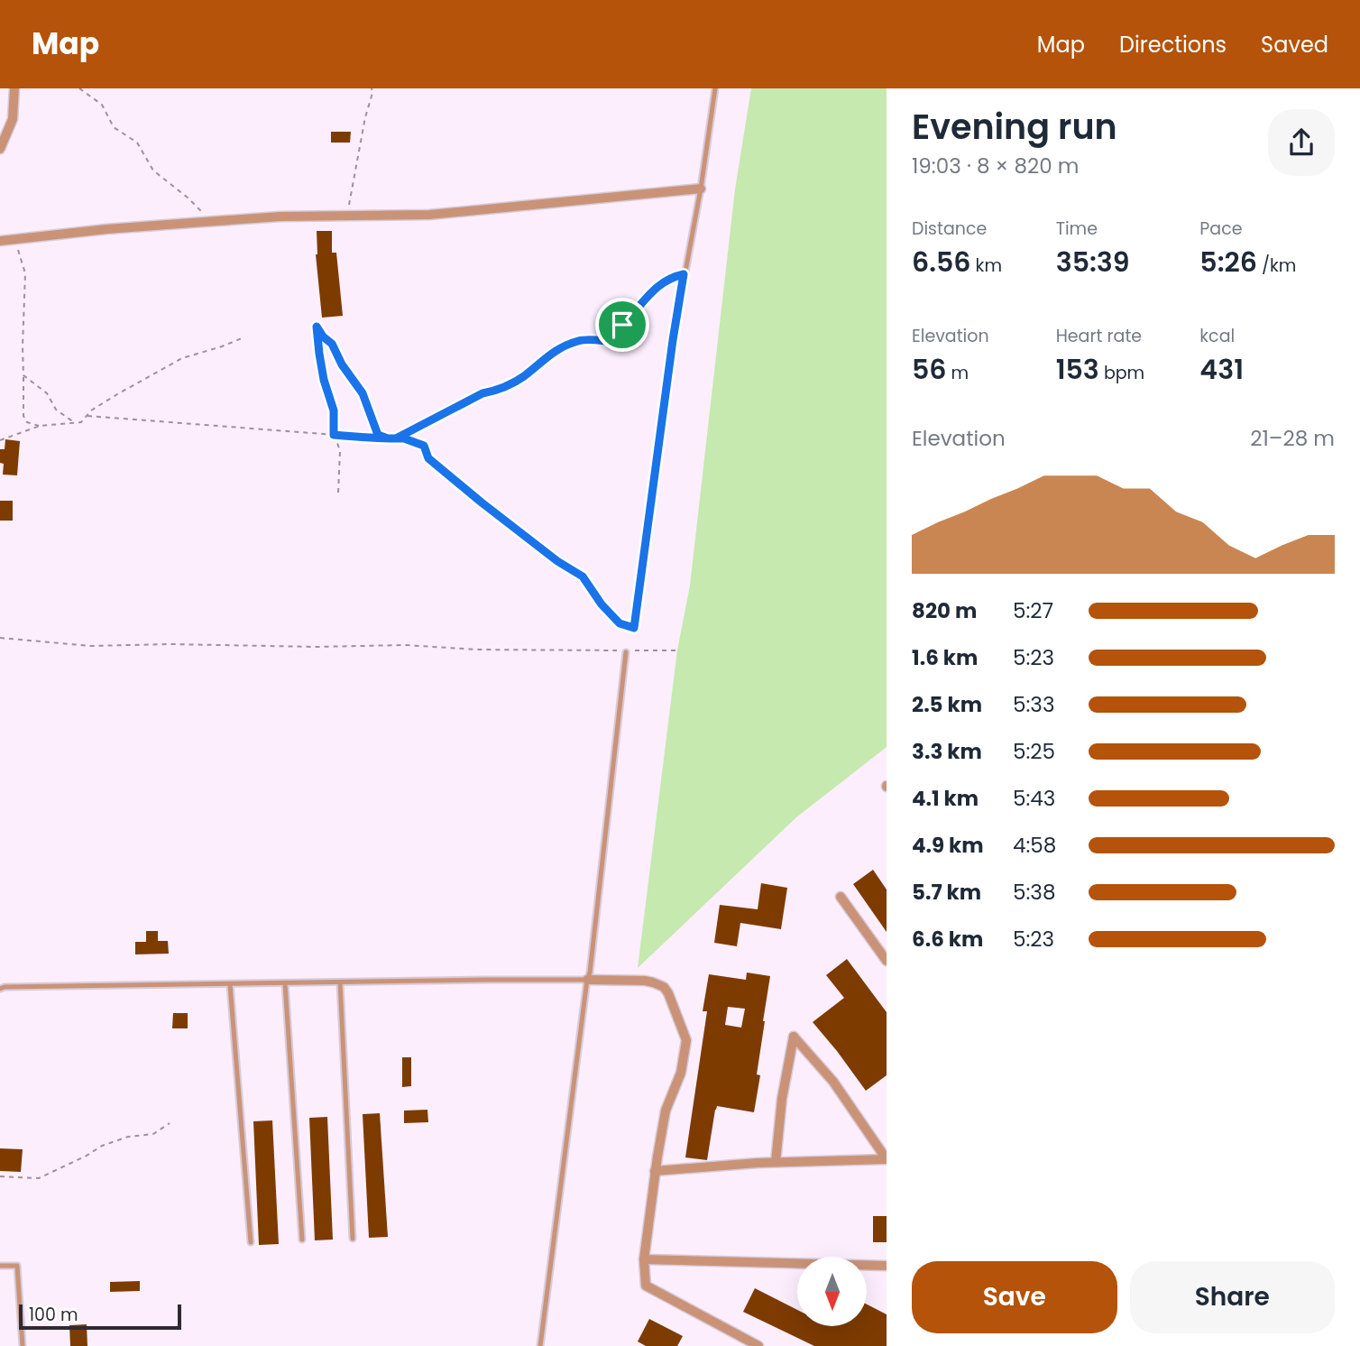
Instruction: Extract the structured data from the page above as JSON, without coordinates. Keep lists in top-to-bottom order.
{
  "scale_bar": "100 m",
  "north": "bottom",
  "page": {
    "header": "Map",
    "nav": ["Map", "Directions", "Saved"],
    "heading": ["Evening run", "19:03 · 8 × 820 m"],
    "stats": [
      ["Distance", "6.56 km"],
      ["Time", "35:39"],
      ["Pace", "5:26 /km"],
      ["Elevation", "56 m"],
      ["Heart rate", "153 bpm"],
      ["kcal", "431"]
    ],
    "chart": ["Elevation", "21–28 m"],
    "list": [
      {
        "name": "820 m",
        "note": "5:27"
      },
      {
        "name": "1.6 km",
        "note": "5:23"
      },
      {
        "name": "2.5 km",
        "note": "5:33"
      },
      {
        "name": "3.3 km",
        "note": "5:25"
      },
      {
        "name": "4.1 km",
        "note": "5:43"
      },
      {
        "name": "4.9 km",
        "note": "4:58"
      },
      {
        "name": "5.7 km",
        "note": "5:38"
      },
      {
        "name": "6.6 km",
        "note": "5:23"
      }
    ],
    "buttons": ["Save", "Share"],
    "scale": "100 m"
  }
}
